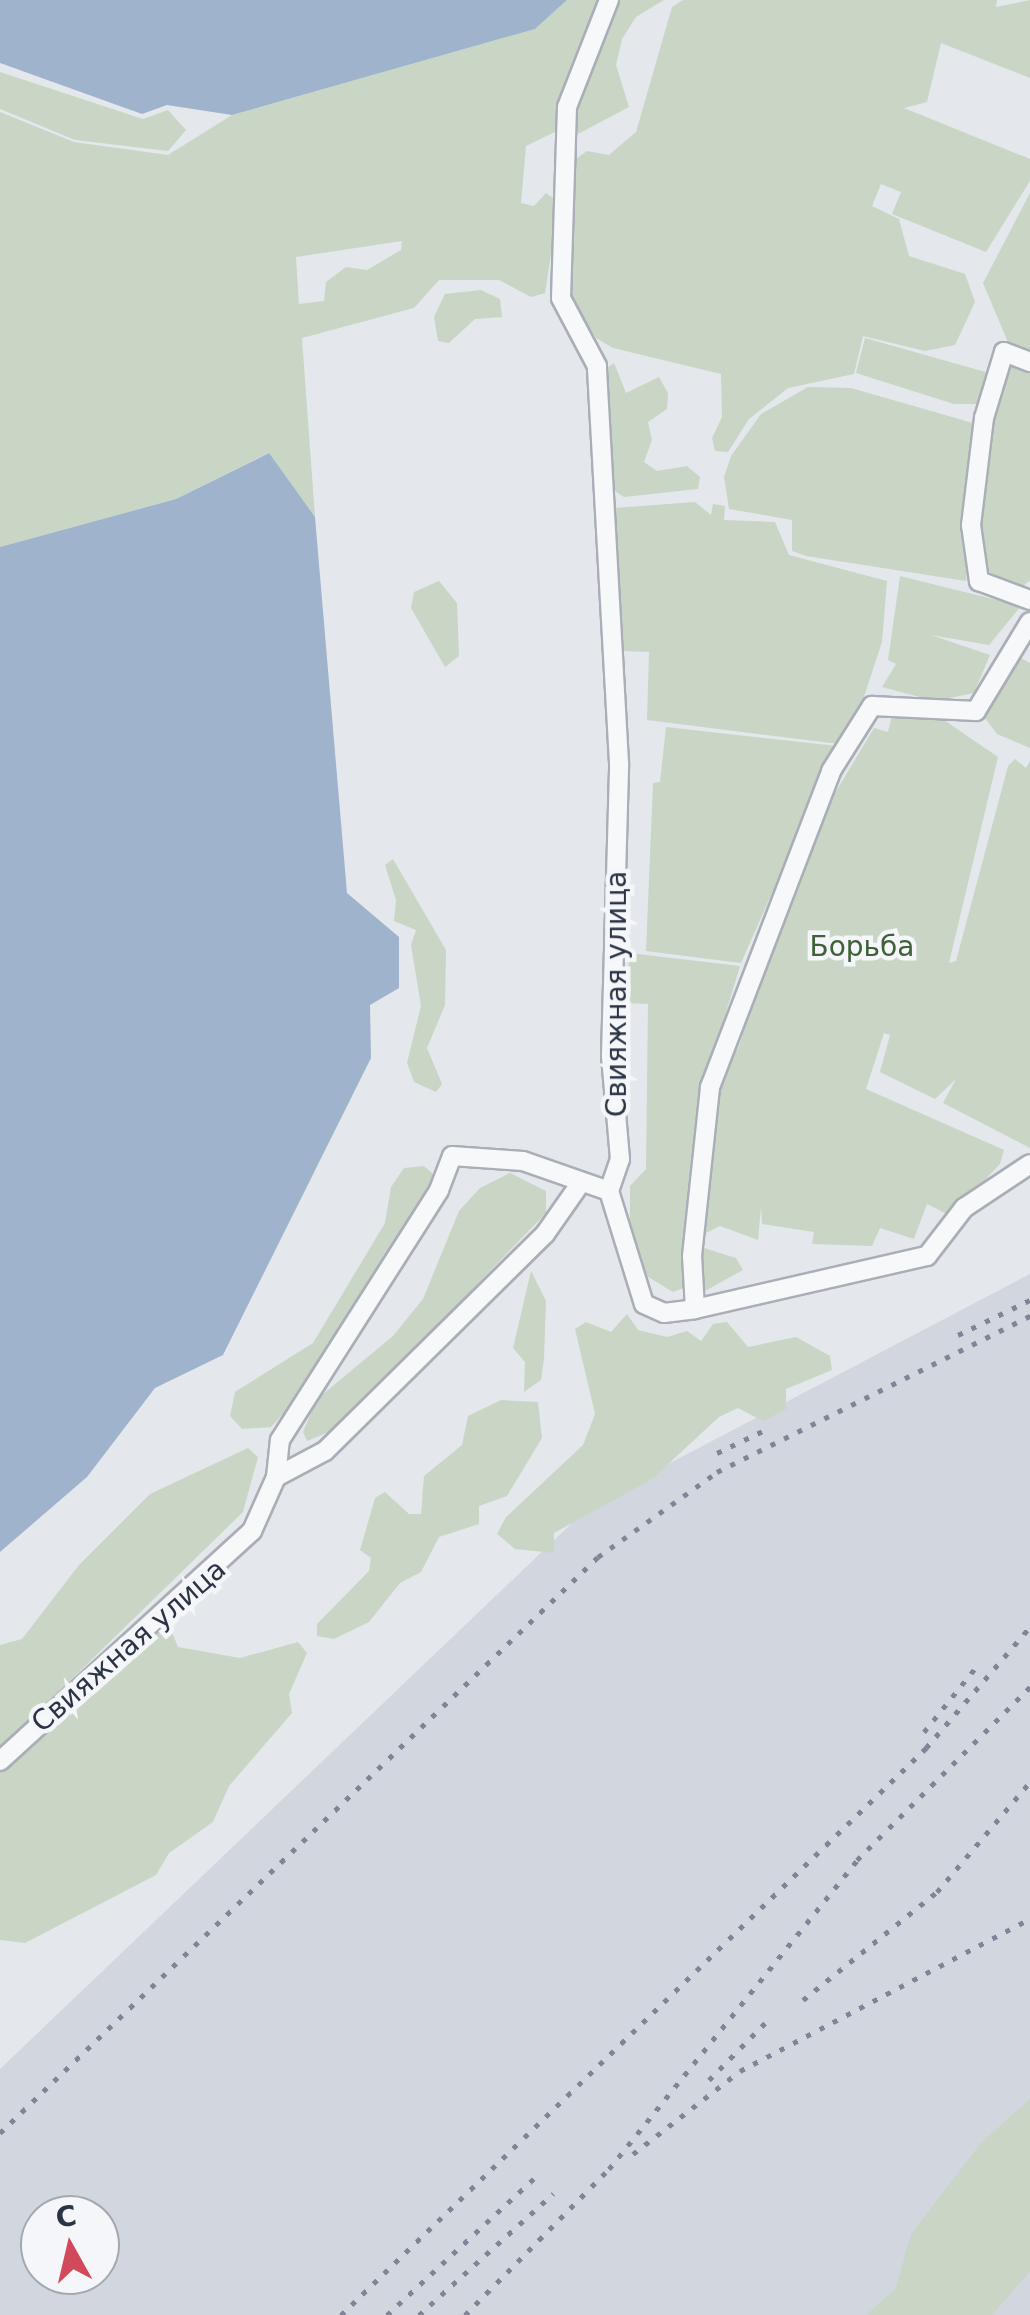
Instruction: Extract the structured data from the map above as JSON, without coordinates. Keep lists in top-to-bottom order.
{
  "streets": {
    "street": ["Свияжная улица"]
  },
  "parks": ["Борьба"],
  "north": "top"
}
